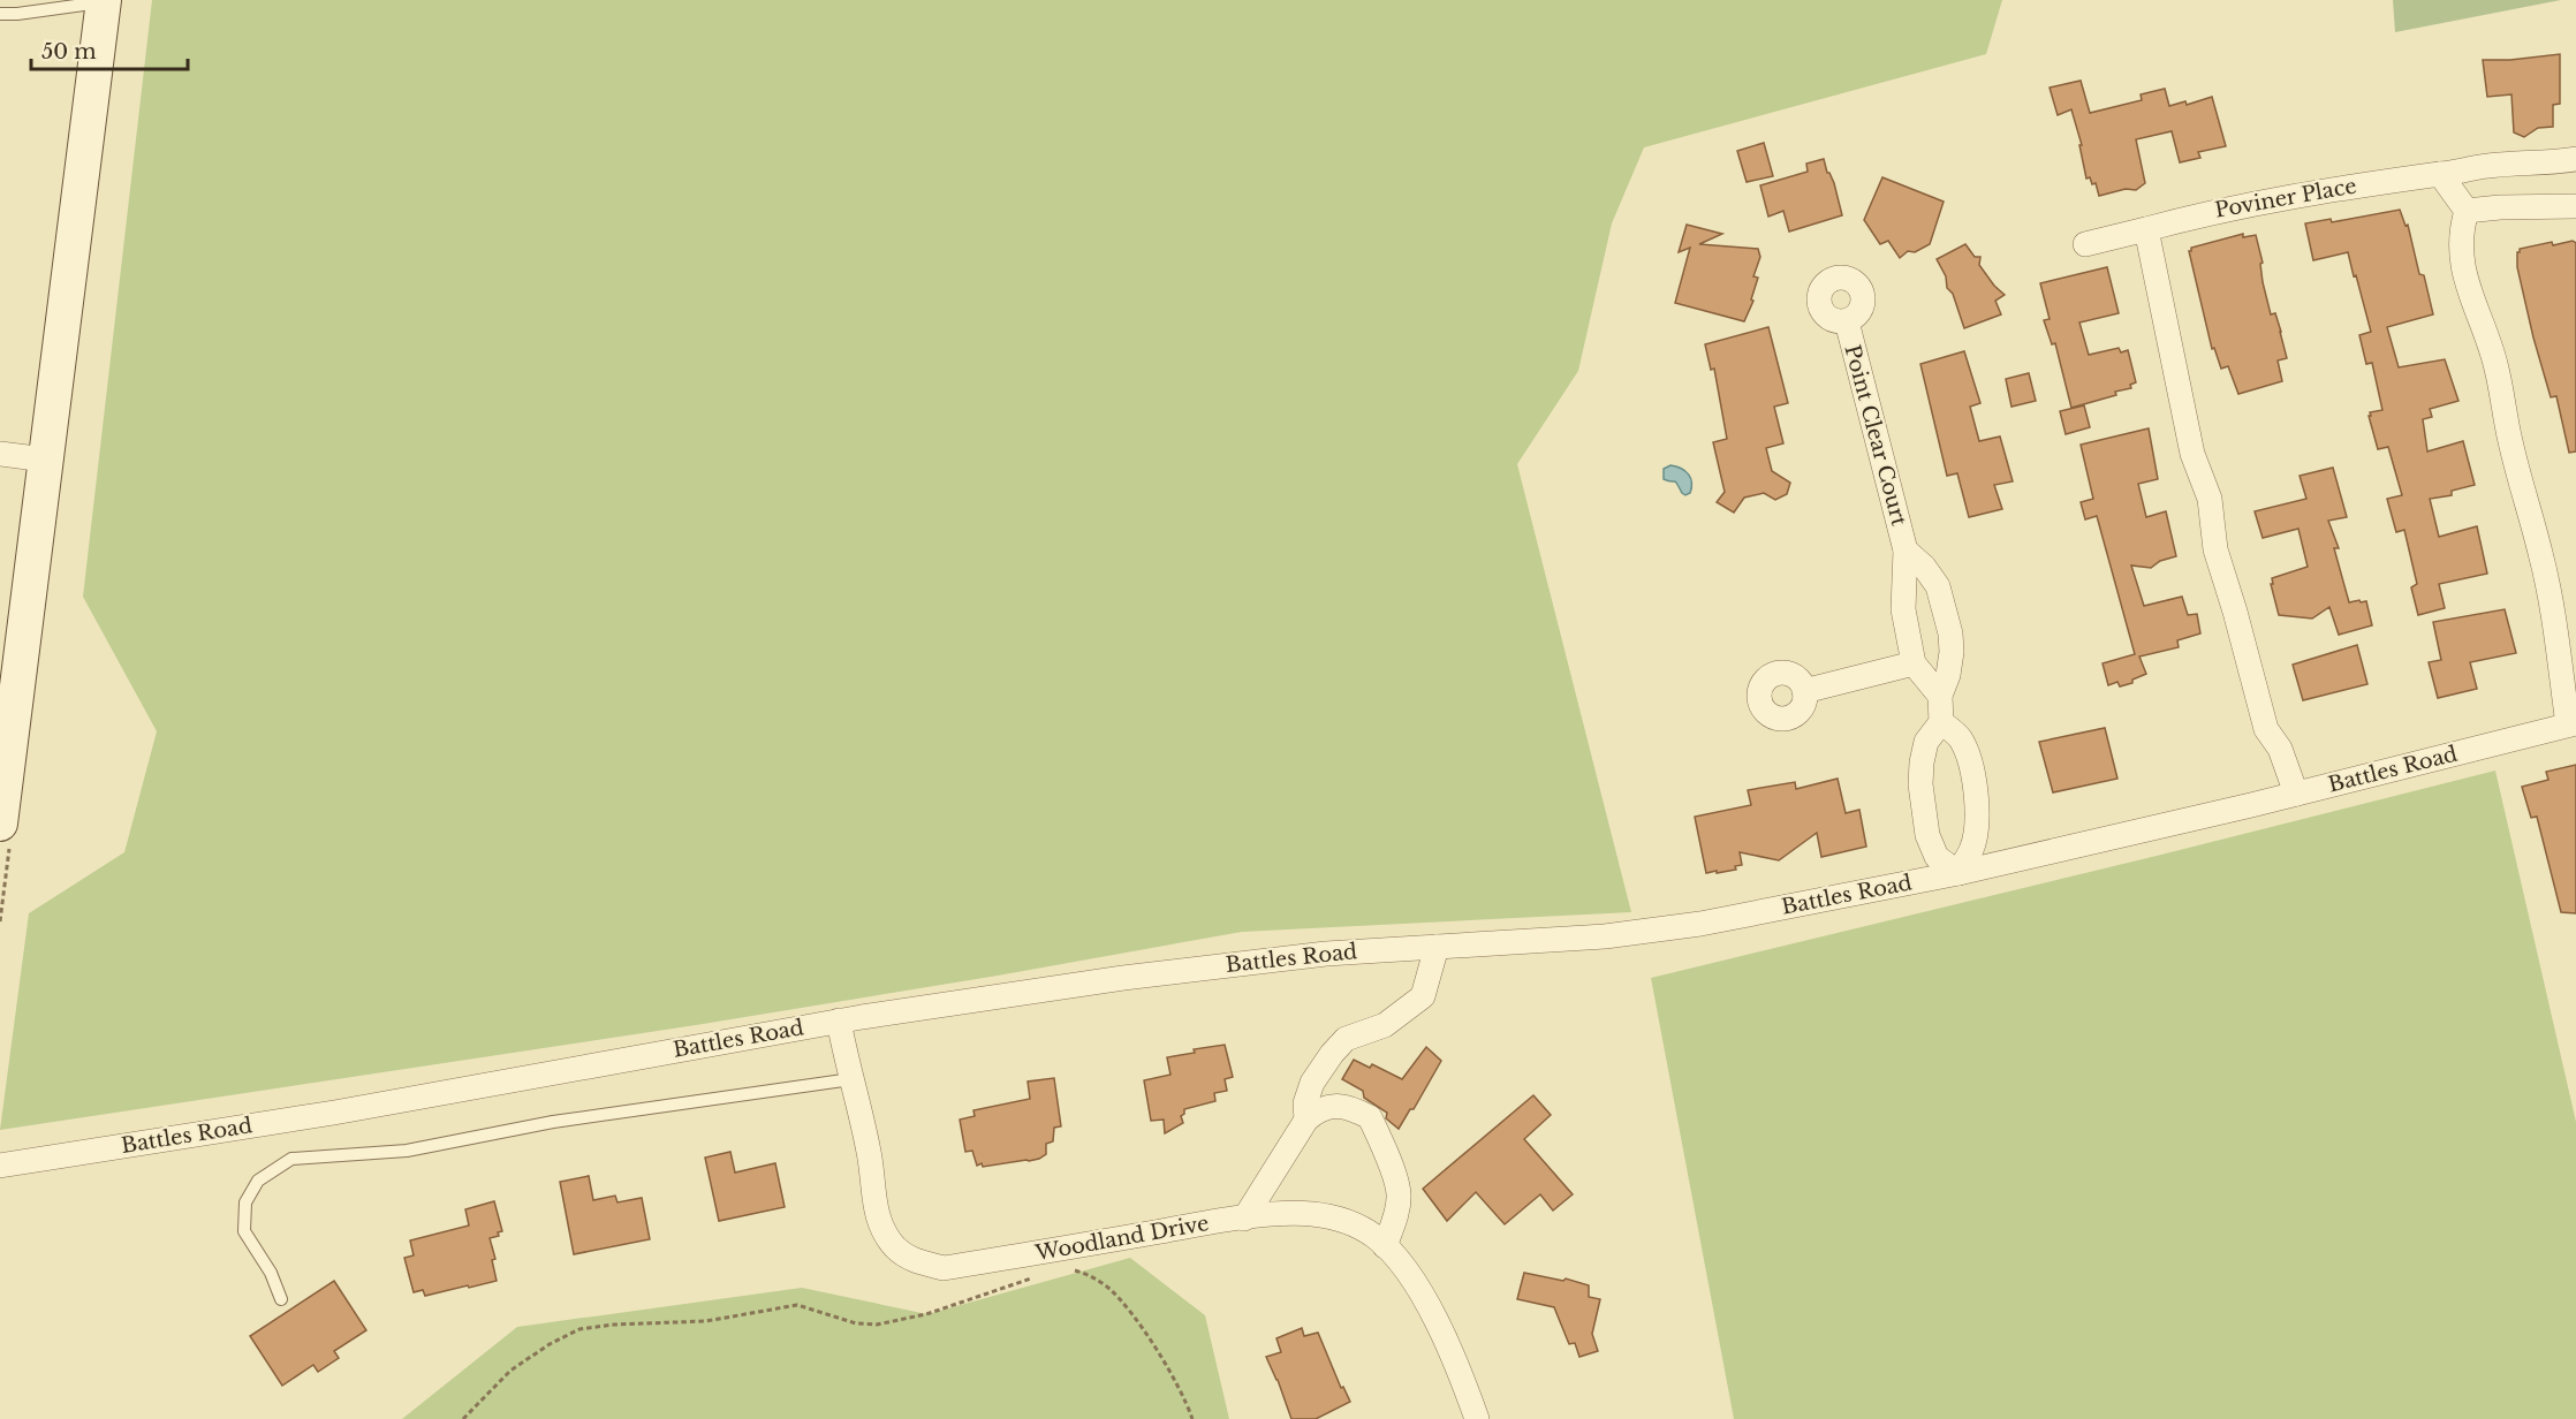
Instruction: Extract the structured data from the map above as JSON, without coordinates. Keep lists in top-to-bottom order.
{
  "streets": {
    "street": [
      "Poviner Place",
      "Point Clear Court",
      "Battles Road",
      "Woodland Drive"
    ]
  },
  "crossings": [
    ["Battles Road", "Woodland Drive"]
  ],
  "scale_bar": "50 m"
}
